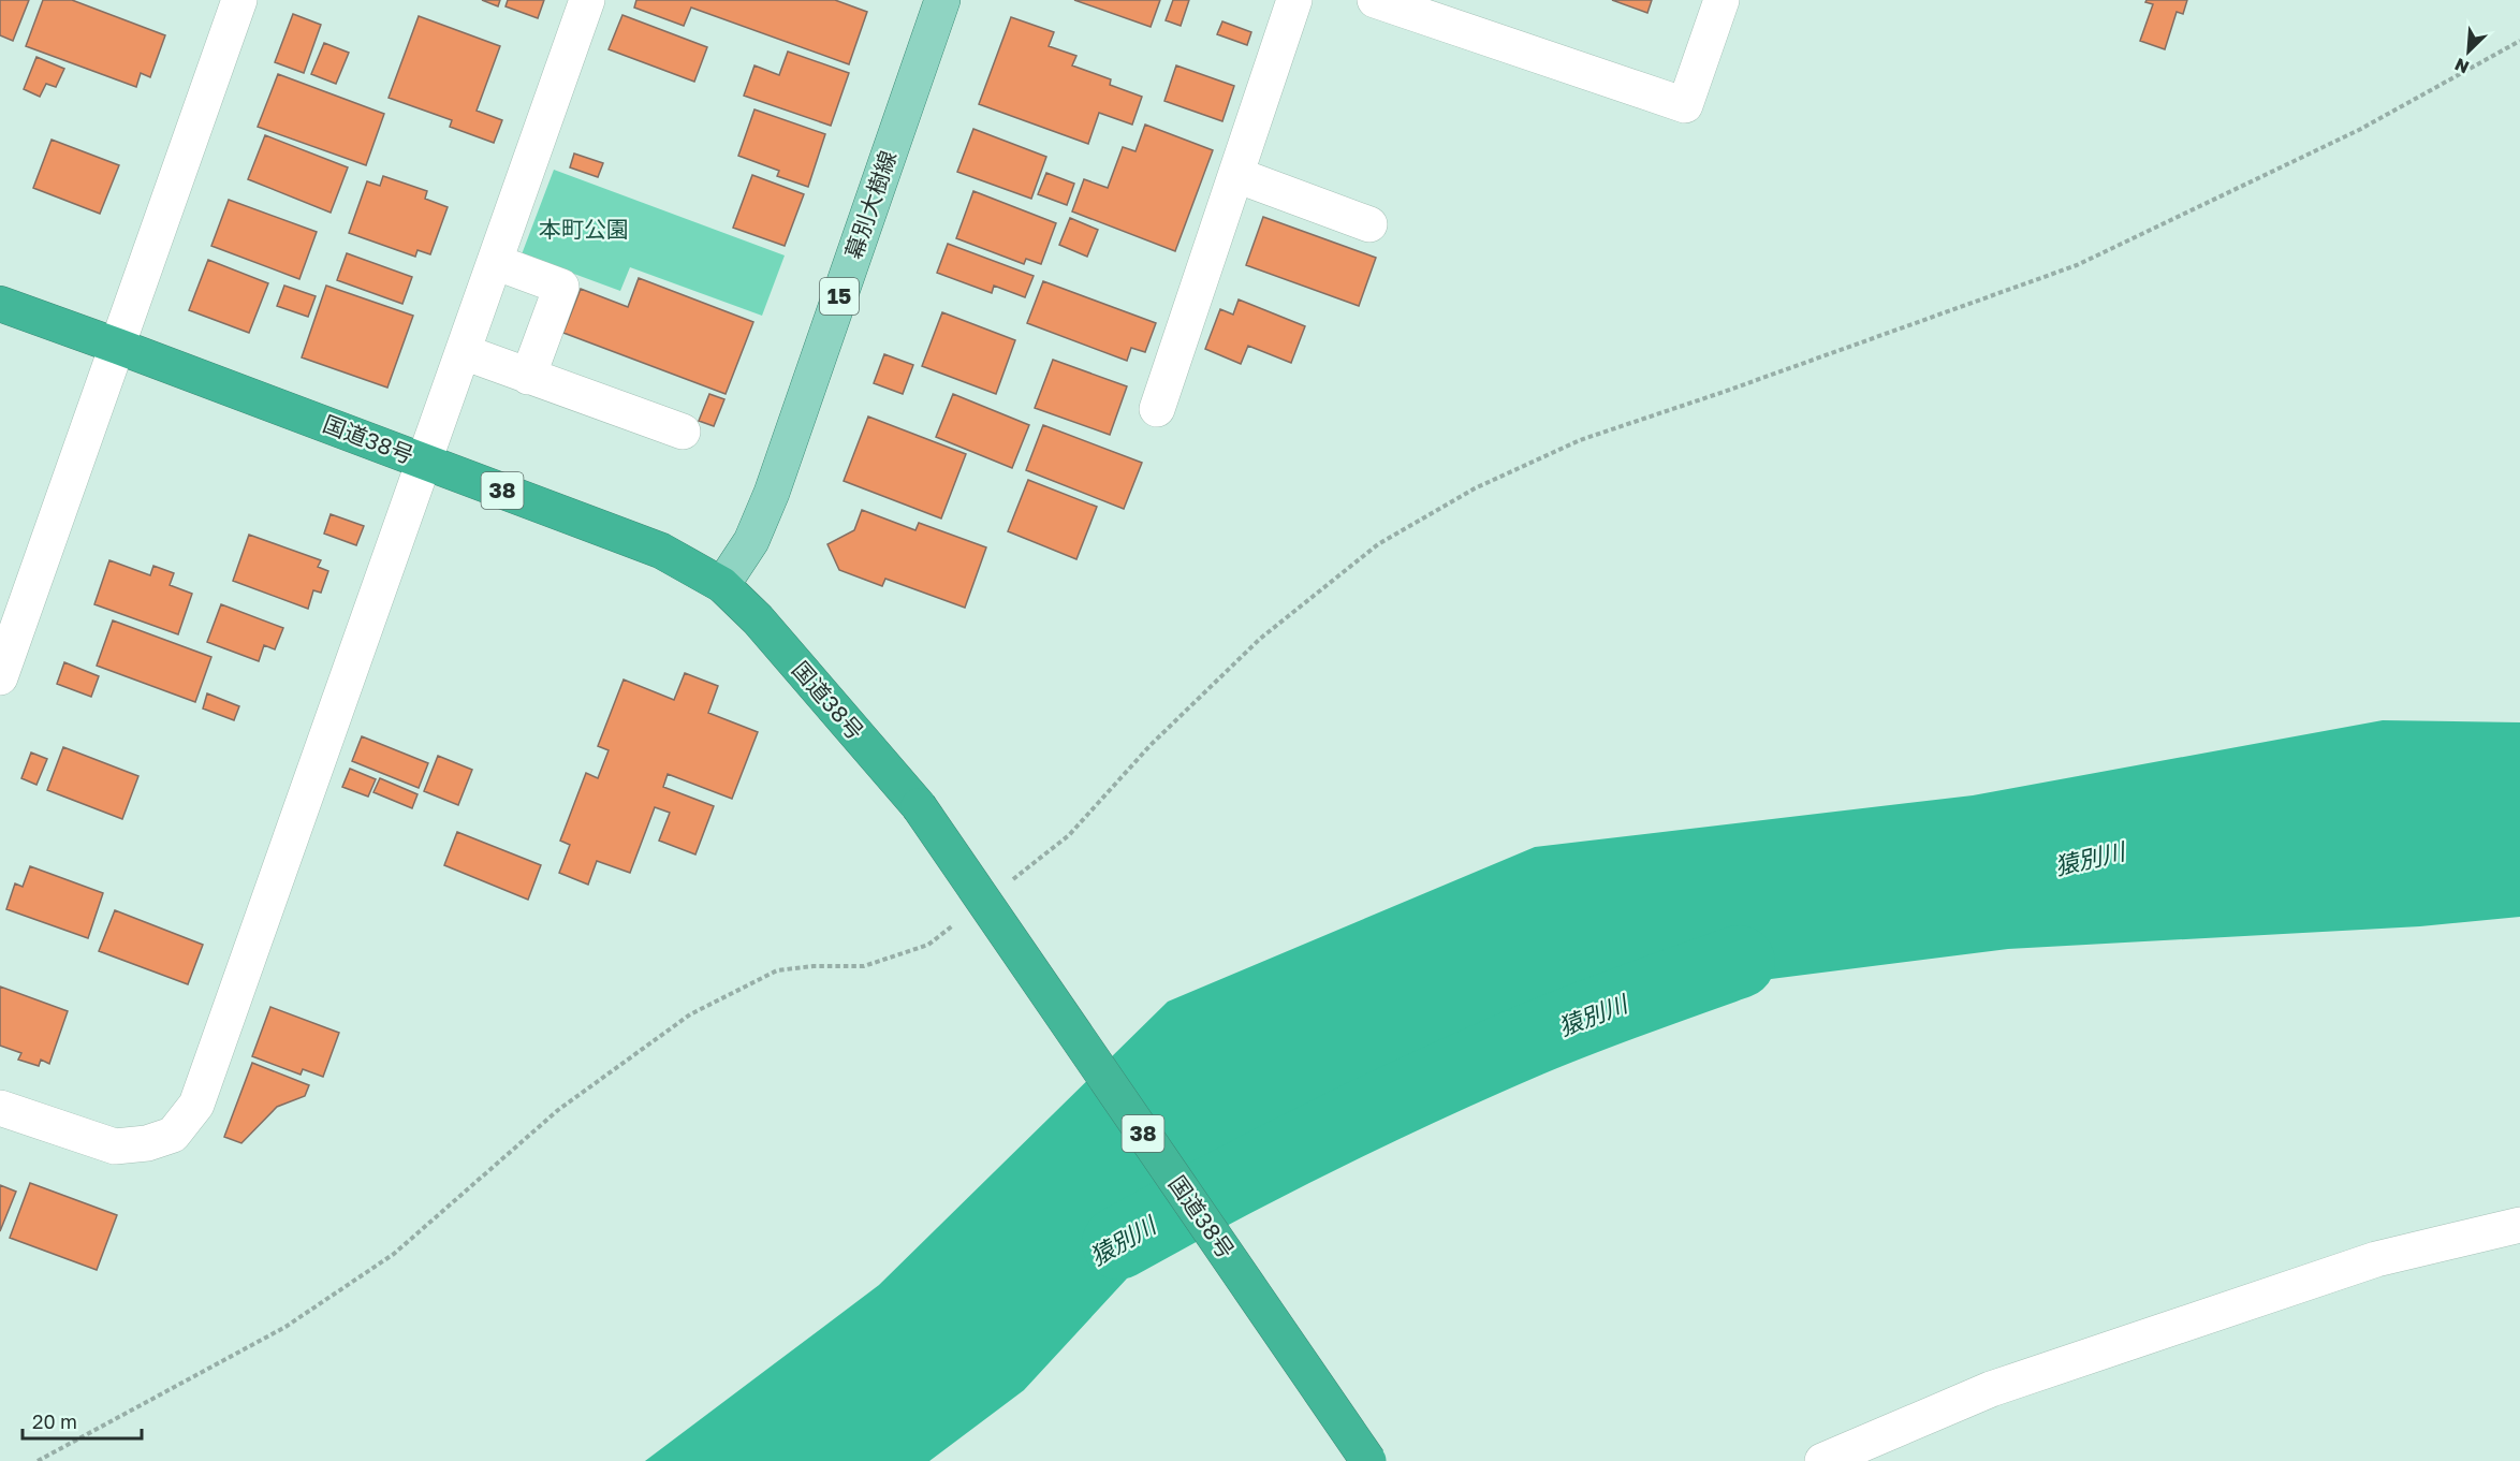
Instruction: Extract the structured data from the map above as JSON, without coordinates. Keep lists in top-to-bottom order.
{
  "streets": {
    "highway": ["国道38号", "38"],
    "main road": ["幕別大樹線", "15"]
  },
  "crossings": [
    ["幕別大樹線", "国道38号"]
  ],
  "water": ["猿別川"],
  "parks": ["本町公園"],
  "scale_bar": "20 m",
  "north": "bottom left"
}
